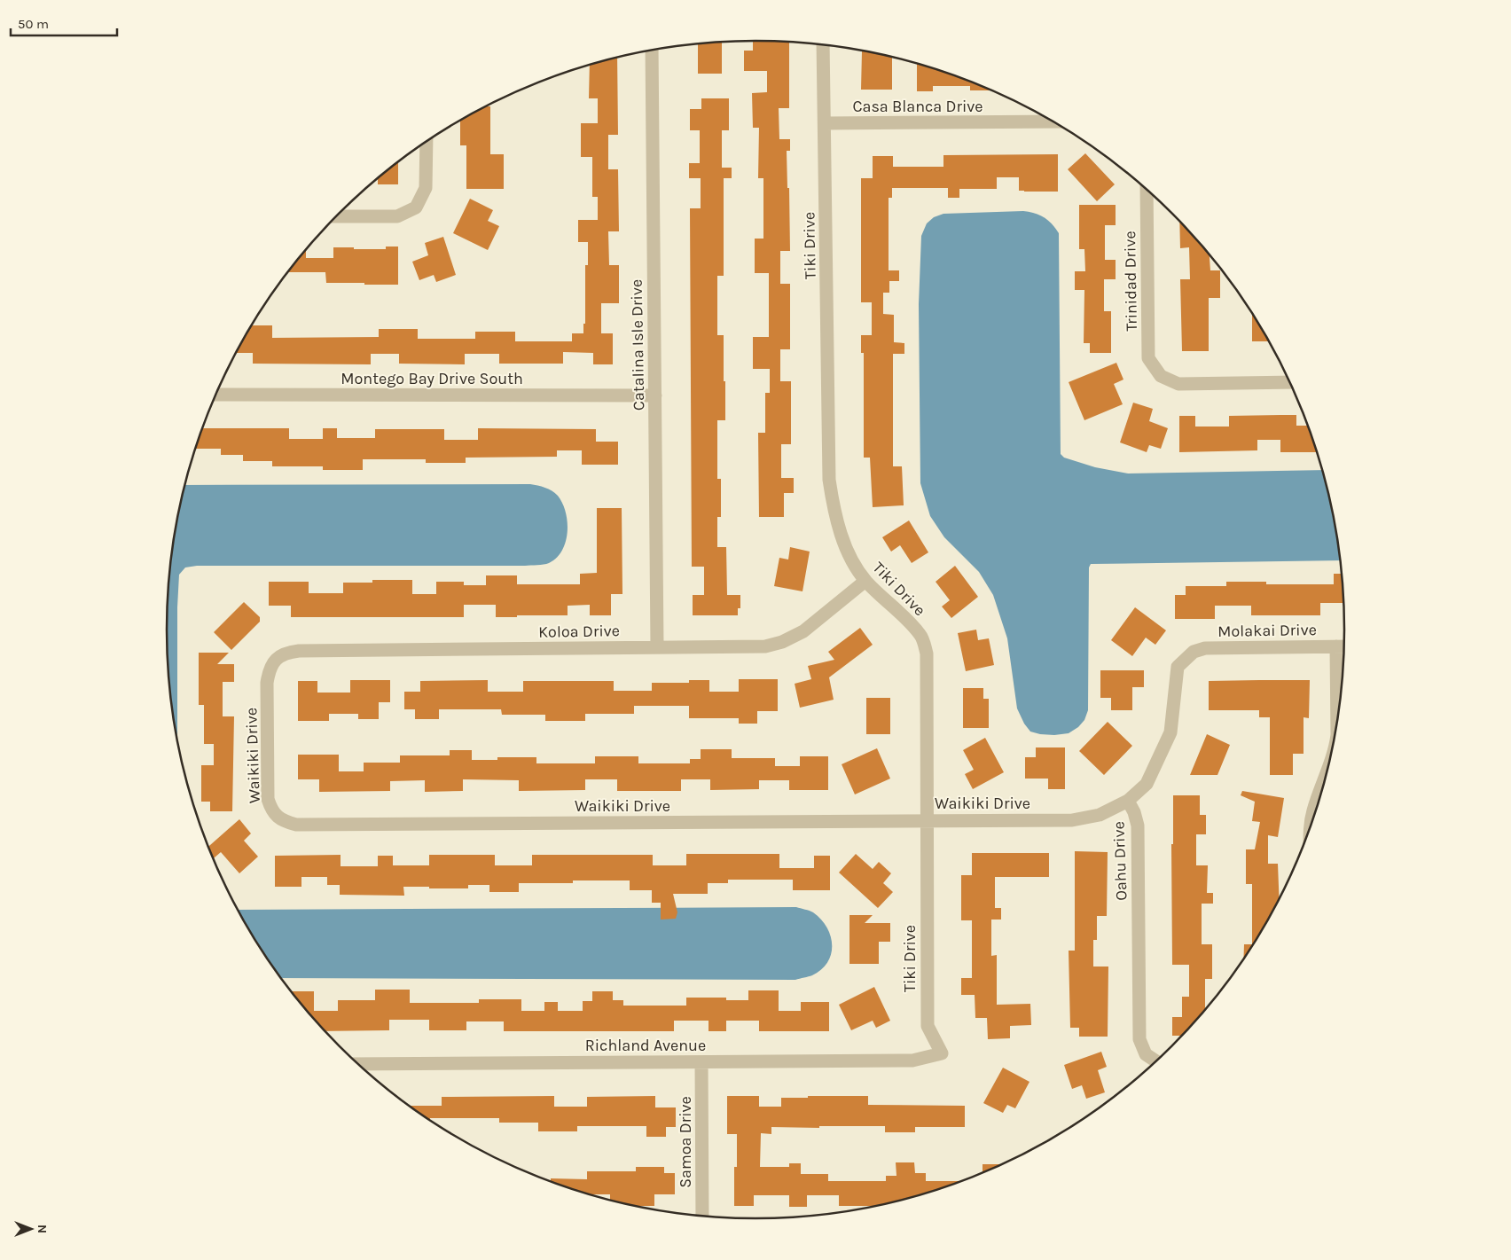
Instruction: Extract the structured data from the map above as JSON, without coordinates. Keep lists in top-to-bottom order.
{
  "streets": {
    "street": [
      "Casa Blanca Drive",
      "Tiki Drive",
      "Trinidad Drive",
      "Catalina Isle Drive",
      "Montego Bay Drive South",
      "Molakai Drive",
      "Koloa Drive",
      "Waikiki Drive",
      "Oahu Drive",
      "Richland Avenue",
      "Samoa Drive"
    ]
  },
  "crossings": [
    ["Casa Blanca Drive", "Tiki Drive"],
    ["Tiki Drive", "Koloa Drive"],
    ["Tiki Drive", "Waikiki Drive"],
    ["Tiki Drive", "Richland Avenue"],
    ["Catalina Isle Drive", "Montego Bay Drive South"],
    ["Catalina Isle Drive", "Koloa Drive"],
    ["Molakai Drive", "Oahu Drive"],
    ["Koloa Drive", "Waikiki Drive"],
    ["Waikiki Drive", "Oahu Drive"],
    ["Richland Avenue", "Samoa Drive"]
  ],
  "scale_bar": "50 m",
  "north": "right"
}
